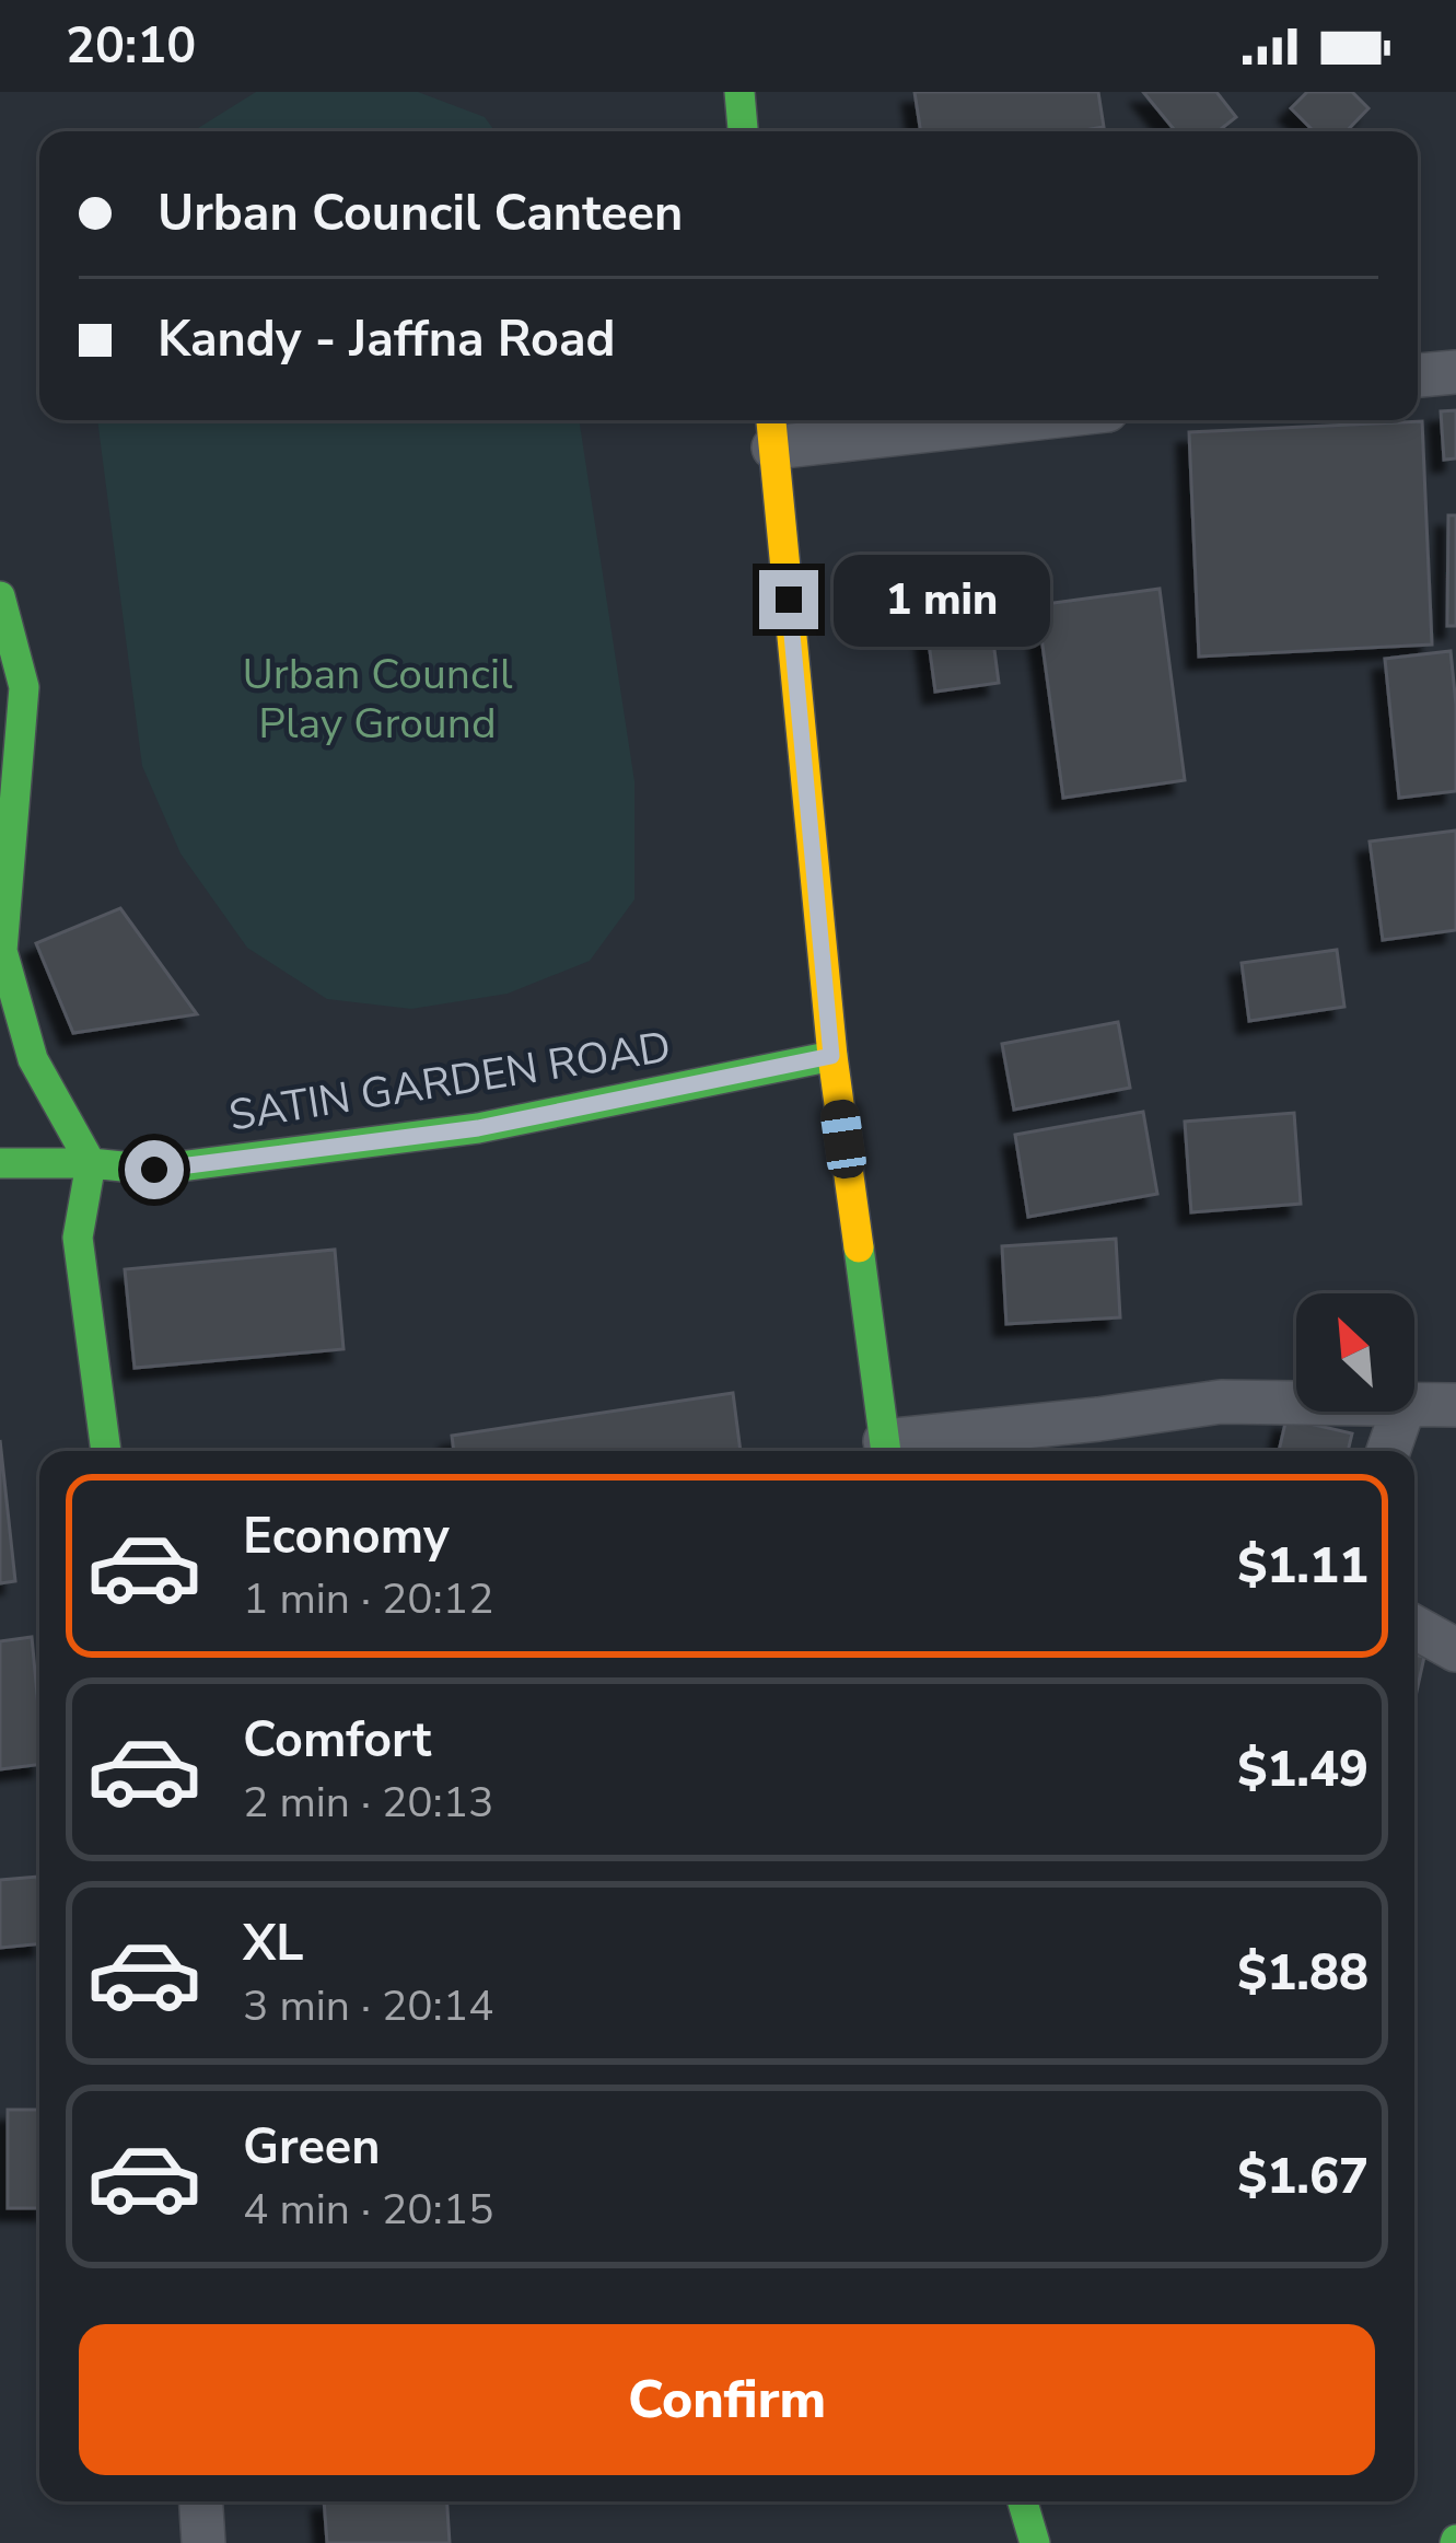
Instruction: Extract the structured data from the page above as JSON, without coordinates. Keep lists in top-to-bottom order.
{
  "streets": {
    "main road": ["SATIN GARDEN ROAD"]
  },
  "parks": ["Urban Council Play Ground"],
  "north": "top left",
  "page": {
    "status": "20:10",
    "banner": ["Urban Council Canteen", "Kandy - Jaffna Road"],
    "bubble": "1 min",
    "list": [
      {
        "name": "Economy",
        "note": "1 min · 20:12",
        "value": "$1.11"
      },
      {
        "name": "Comfort",
        "note": "2 min · 20:13",
        "value": "$1.49"
      },
      {
        "name": "XL",
        "note": "3 min · 20:14",
        "value": "$1.88"
      },
      {
        "name": "Green",
        "note": "4 min · 20:15",
        "value": "$1.67"
      }
    ],
    "buttons": "Confirm"
  }
}
